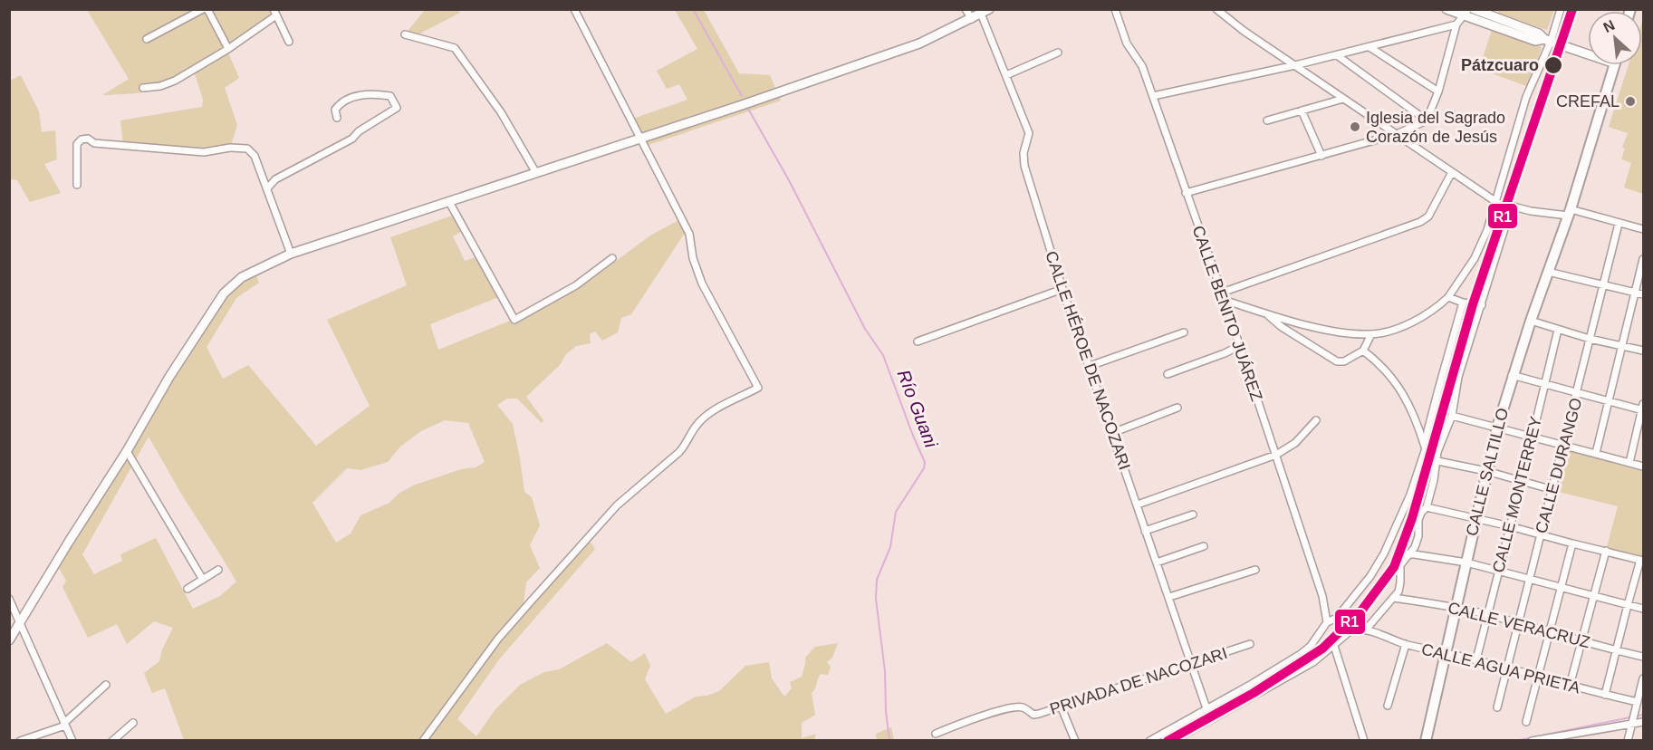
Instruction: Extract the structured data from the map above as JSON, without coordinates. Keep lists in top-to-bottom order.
{
  "streets": {
    "main road": ["CALLE SALTILLO"],
    "street": [
      "CALLE BENITO JUÁREZ",
      "CALLE HÉROE DE NACOZARI",
      "CALLE DURANGO",
      "CALLE MONTERREY",
      "CALLE VERACRUZ",
      "CALLE AGUA PRIETA",
      "PRIVADA DE NACOZARI"
    ]
  },
  "crossings": [
    ["CALLE HÉROE DE NACOZARI", "PRIVADA DE NACOZARI"],
    ["CALLE DURANGO", "CALLE VERACRUZ"],
    ["CALLE DURANGO", "CALLE AGUA PRIETA"],
    ["CALLE SALTILLO", "CALLE VERACRUZ"],
    ["CALLE SALTILLO", "CALLE AGUA PRIETA"],
    ["CALLE MONTERREY", "CALLE VERACRUZ"],
    ["CALLE MONTERREY", "CALLE AGUA PRIETA"]
  ],
  "water": ["Río Guani"],
  "places": ["Pátzcuaro", "CREFAL", "Iglesia del Sagrado Corazón de Jesús"],
  "lines": ["transit line R1"],
  "north": "top left"
}
